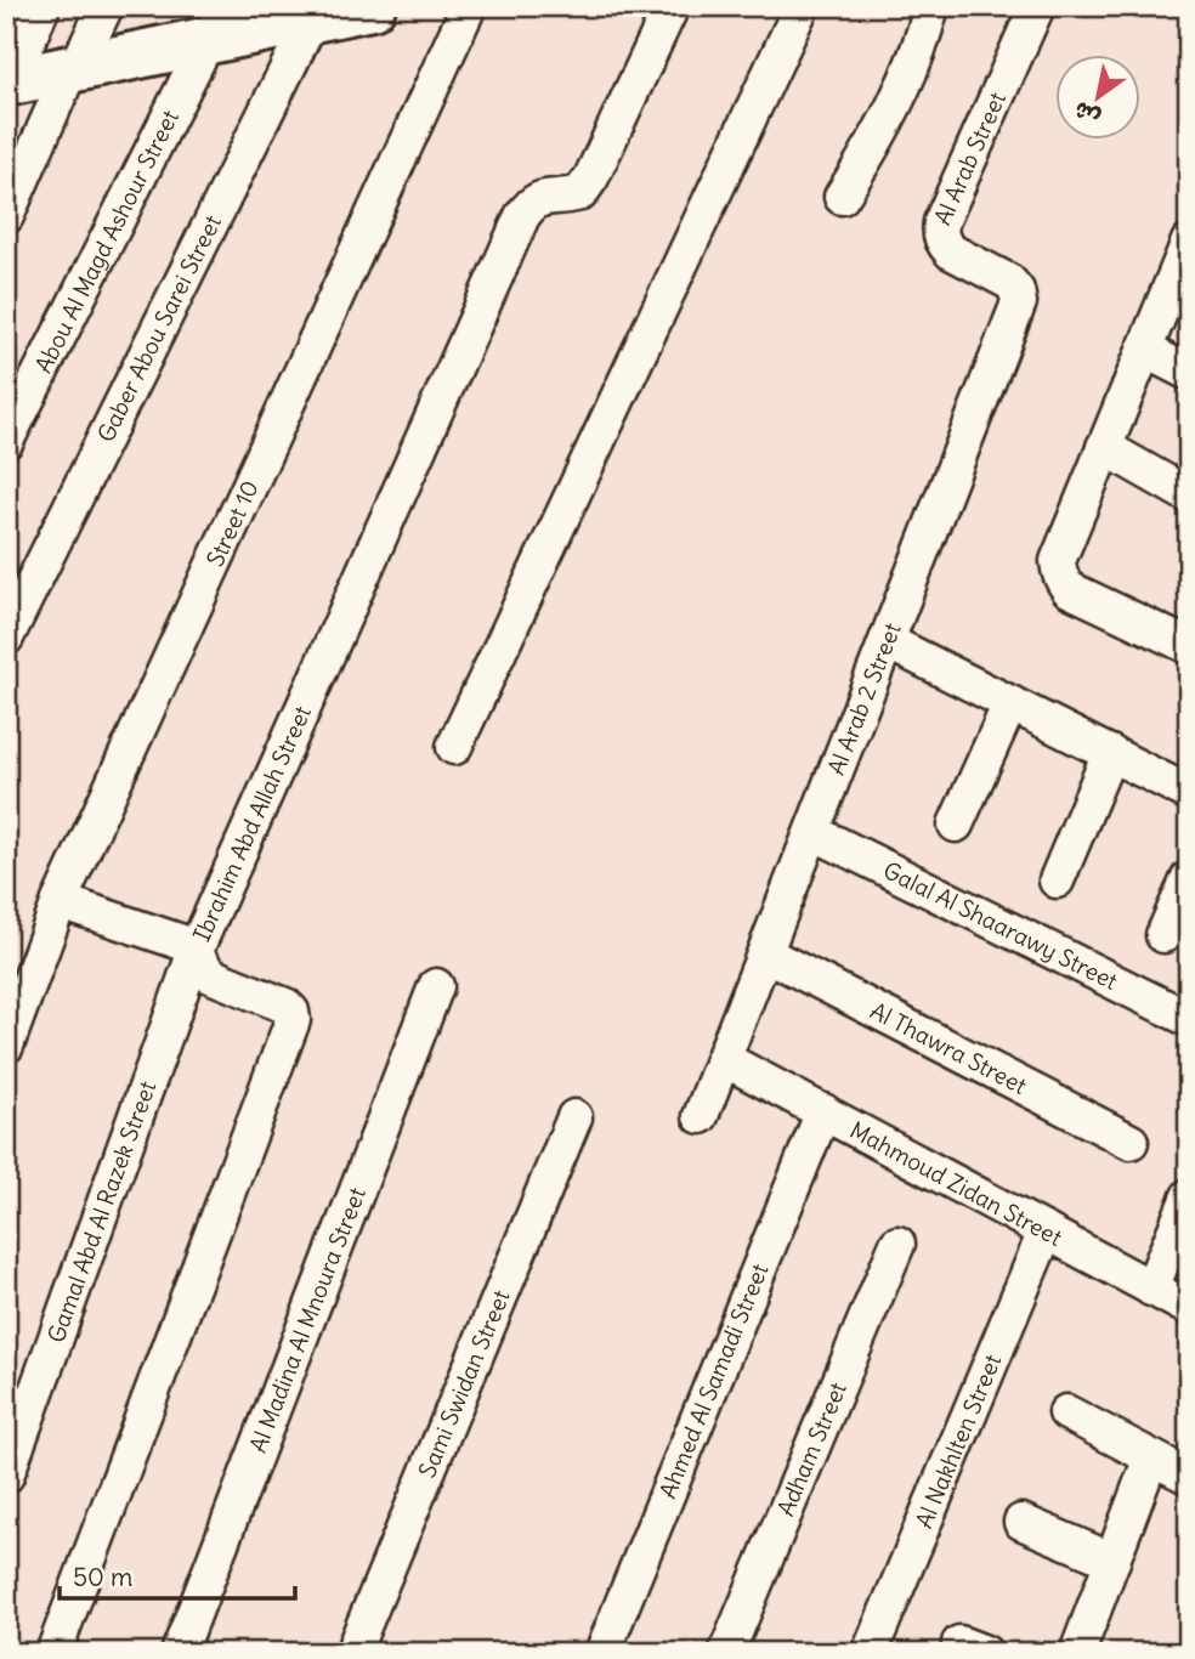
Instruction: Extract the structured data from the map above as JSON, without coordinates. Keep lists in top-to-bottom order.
{
  "streets": {
    "street": [
      "Al Arab Street",
      "Abou Al Magd Ashour Street",
      "Gaber Abou Sarei Street",
      "Street 10",
      "Al Arab 2 Street",
      "Ibrahim Abd Allah Street",
      "Galal Al Shaarawy Street",
      "Al Thawra Street",
      "Mahmoud Zidan Street",
      "Gamal Abd Al Razek Street",
      "Al Madina Al Mnoura Street",
      "Ahmed Al Samadi Street",
      "Sami Swidan Street",
      "Al Nakhlten Street",
      "Adham Street"
    ]
  },
  "crossings": [
    ["Al Arab Street", "Al Arab 2 Street"],
    ["Al Arab 2 Street", "Galal Al Shaarawy Street"],
    ["Al Arab 2 Street", "Al Thawra Street"],
    ["Al Arab 2 Street", "Mahmoud Zidan Street"],
    ["Ibrahim Abd Allah Street", "Gamal Abd Al Razek Street"],
    ["Mahmoud Zidan Street", "Ahmed Al Samadi Street"],
    ["Mahmoud Zidan Street", "Al Nakhlten Street"]
  ],
  "scale_bar": "50 m",
  "north": "bottom left"
}
